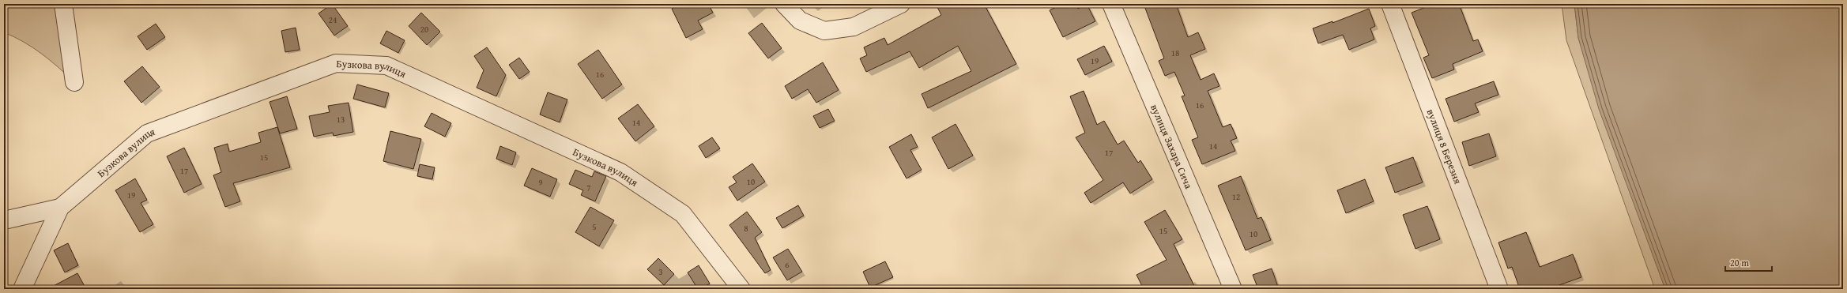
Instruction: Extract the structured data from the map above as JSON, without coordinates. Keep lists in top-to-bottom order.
{
  "streets": {
    "street": ["Бузкова вулиця", "вулиця Захара Сича", "вулиця 8 Березня"]
  },
  "house_numbers": [
    "24",
    "20",
    "18",
    "19",
    "16",
    "16",
    "13",
    "14",
    "14",
    "17",
    "15",
    "17",
    "10",
    "9",
    "7",
    "19",
    "12",
    "5",
    "8",
    "15",
    "10",
    "6",
    "3"
  ],
  "scale_bar": "20 m"
}
